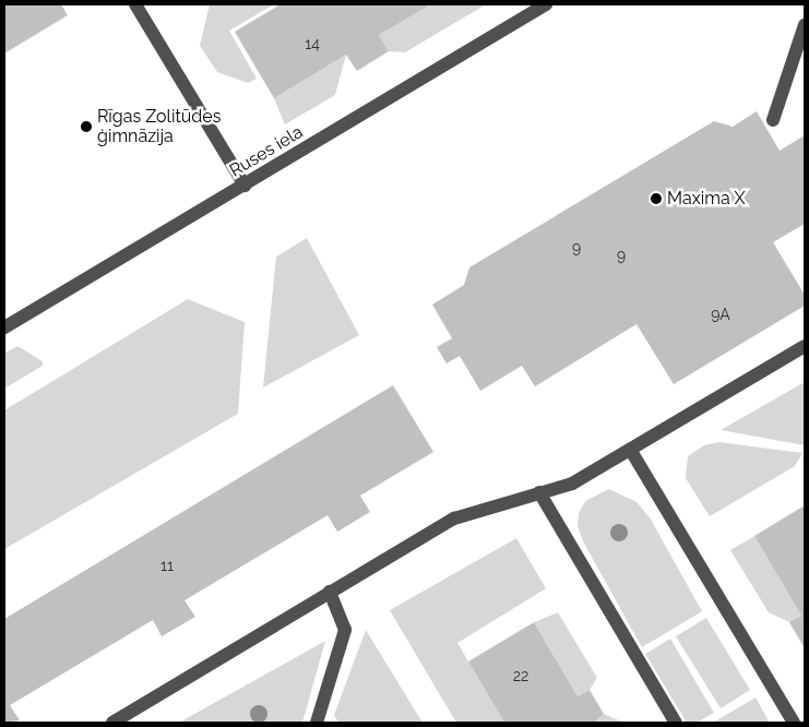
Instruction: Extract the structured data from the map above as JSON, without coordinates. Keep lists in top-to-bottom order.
{
  "streets": {
    "street": ["Ruses iela"]
  },
  "places": ["Rīgas Zolitūdes ģimnāzija", "Maxima X"],
  "house_numbers": [
    "14",
    "9",
    "9",
    "9A",
    "11",
    "22"
  ]
}
